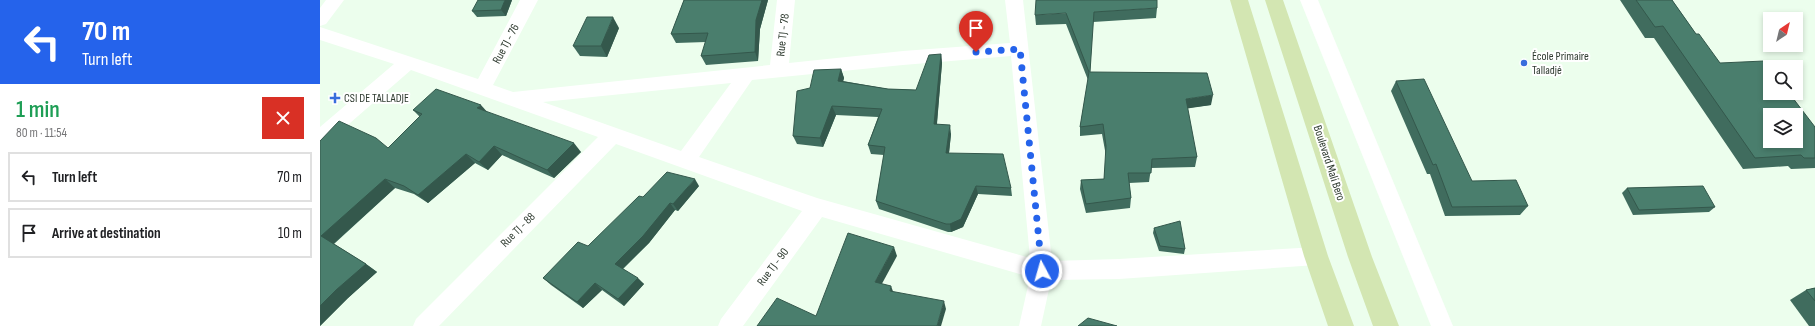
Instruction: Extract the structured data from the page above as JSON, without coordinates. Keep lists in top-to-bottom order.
{
  "streets": {
    "main road": ["Boulevard Mali Bero"],
    "street": [
      "Rue TJ - 78",
      "Rue TJ - 76",
      "Rue TJ - 88",
      "Rue TJ - 90"
    ]
  },
  "places": {
    "other": ["École Primaire Talladjé"],
    "health": ["CSI DE TALLADJE"]
  },
  "north": "top right",
  "page": {
    "turn": ["70 m", "Turn left"],
    "heading": ["1 min", "80 m · 11:54"],
    "list": [
      {
        "name": "Turn left",
        "value": "70 m"
      },
      {
        "name": "Arrive at destination",
        "value": "10 m"
      }
    ]
  }
}
